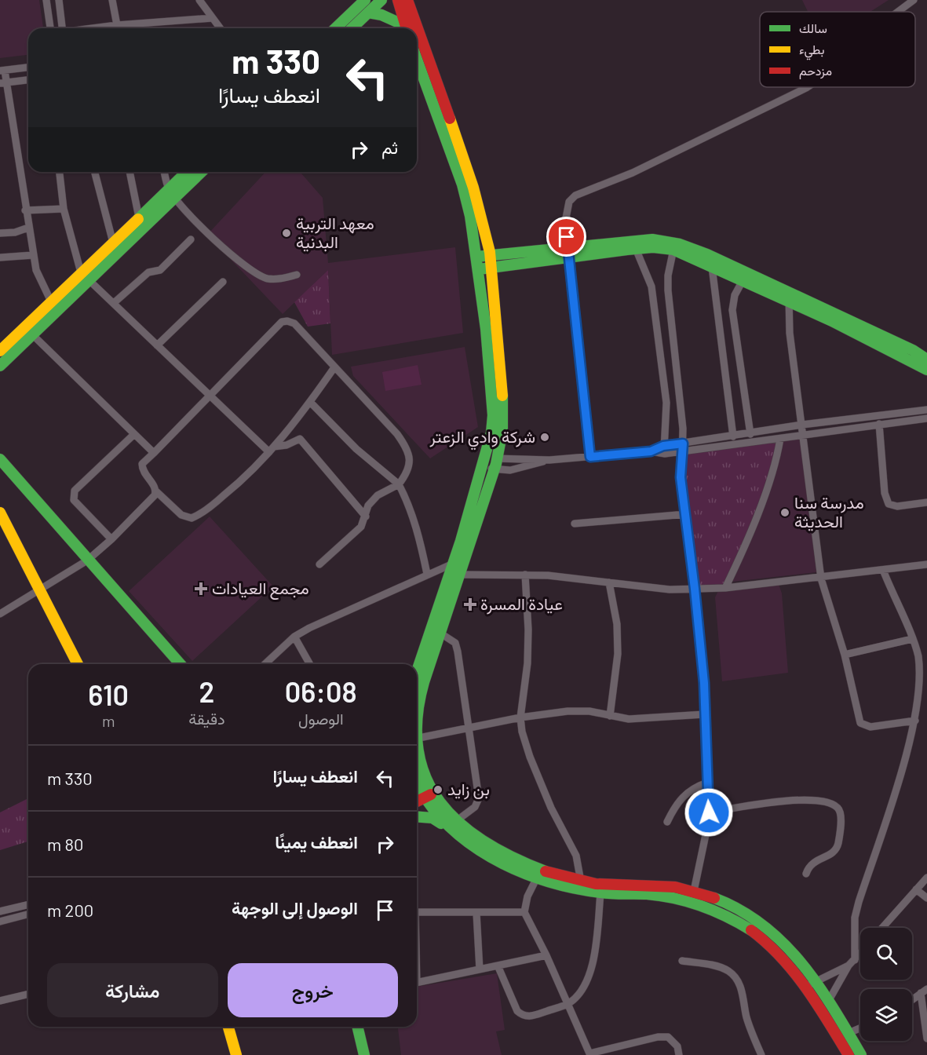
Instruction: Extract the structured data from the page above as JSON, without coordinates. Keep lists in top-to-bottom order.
{
  "places": {
    "other": [
      "معهد التربية البدنية",
      "شركة وادي الزعتر",
      "مدرسة سنا الحديثة",
      "بن زايد"
    ],
    "health": ["مجمع العيادات", "عيادة المسرة"]
  },
  "legend": ["سالك", "بطيء", "مزدحم"],
  "page": {
    "turn": ["330 m", "انعطف يسارًا"],
    "then": "ثم",
    "eta": [
      "06:08",
      "الوصول",
      "2",
      "دقيقة",
      "610",
      "m"
    ],
    "list": [
      {
        "name": "انعطف يسارًا",
        "value": "330 m"
      },
      {
        "name": "انعطف يمينًا",
        "value": "80 m"
      },
      {
        "name": "الوصول إلى الوجهة",
        "value": "200 m"
      }
    ],
    "buttons": ["خروج", "مشاركة"]
  }
}
